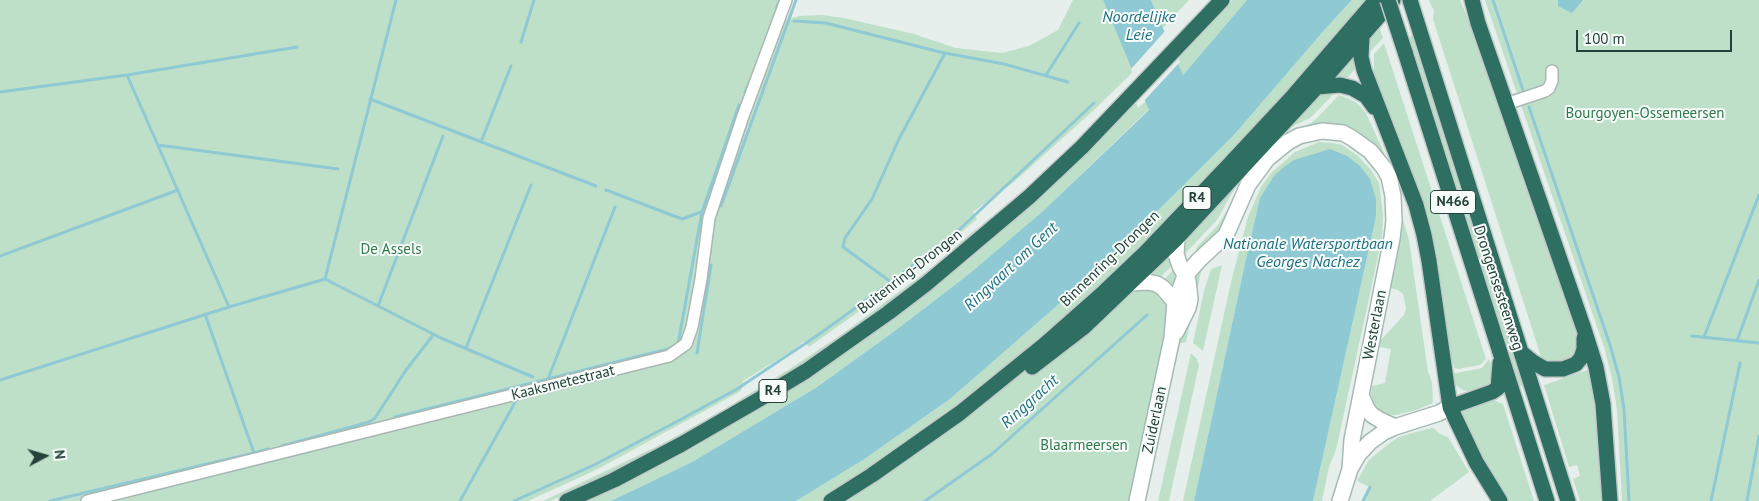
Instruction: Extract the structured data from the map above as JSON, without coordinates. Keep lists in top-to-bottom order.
{
  "streets": {
    "highway": [
      "R4",
      "N466",
      "Binnenring-Drongen",
      "Buitenring-Drongen",
      "Drongensesteenweg"
    ],
    "street": ["Westerlaan", "Kaaksmetestraat", "Zuiderlaan"]
  },
  "crossings": [
    ["Westerlaan", "Zuiderlaan"]
  ],
  "water": [
    "Noordelijke Leie",
    "Nationale Watersportbaan Georges Nachez",
    "Ringvaart om Gent",
    "Ringgracht"
  ],
  "parks": ["Bourgoyen-Ossemeersen", "De Assels", "Blaarmeersen"],
  "scale_bar": "100 m",
  "north": "right"
}
